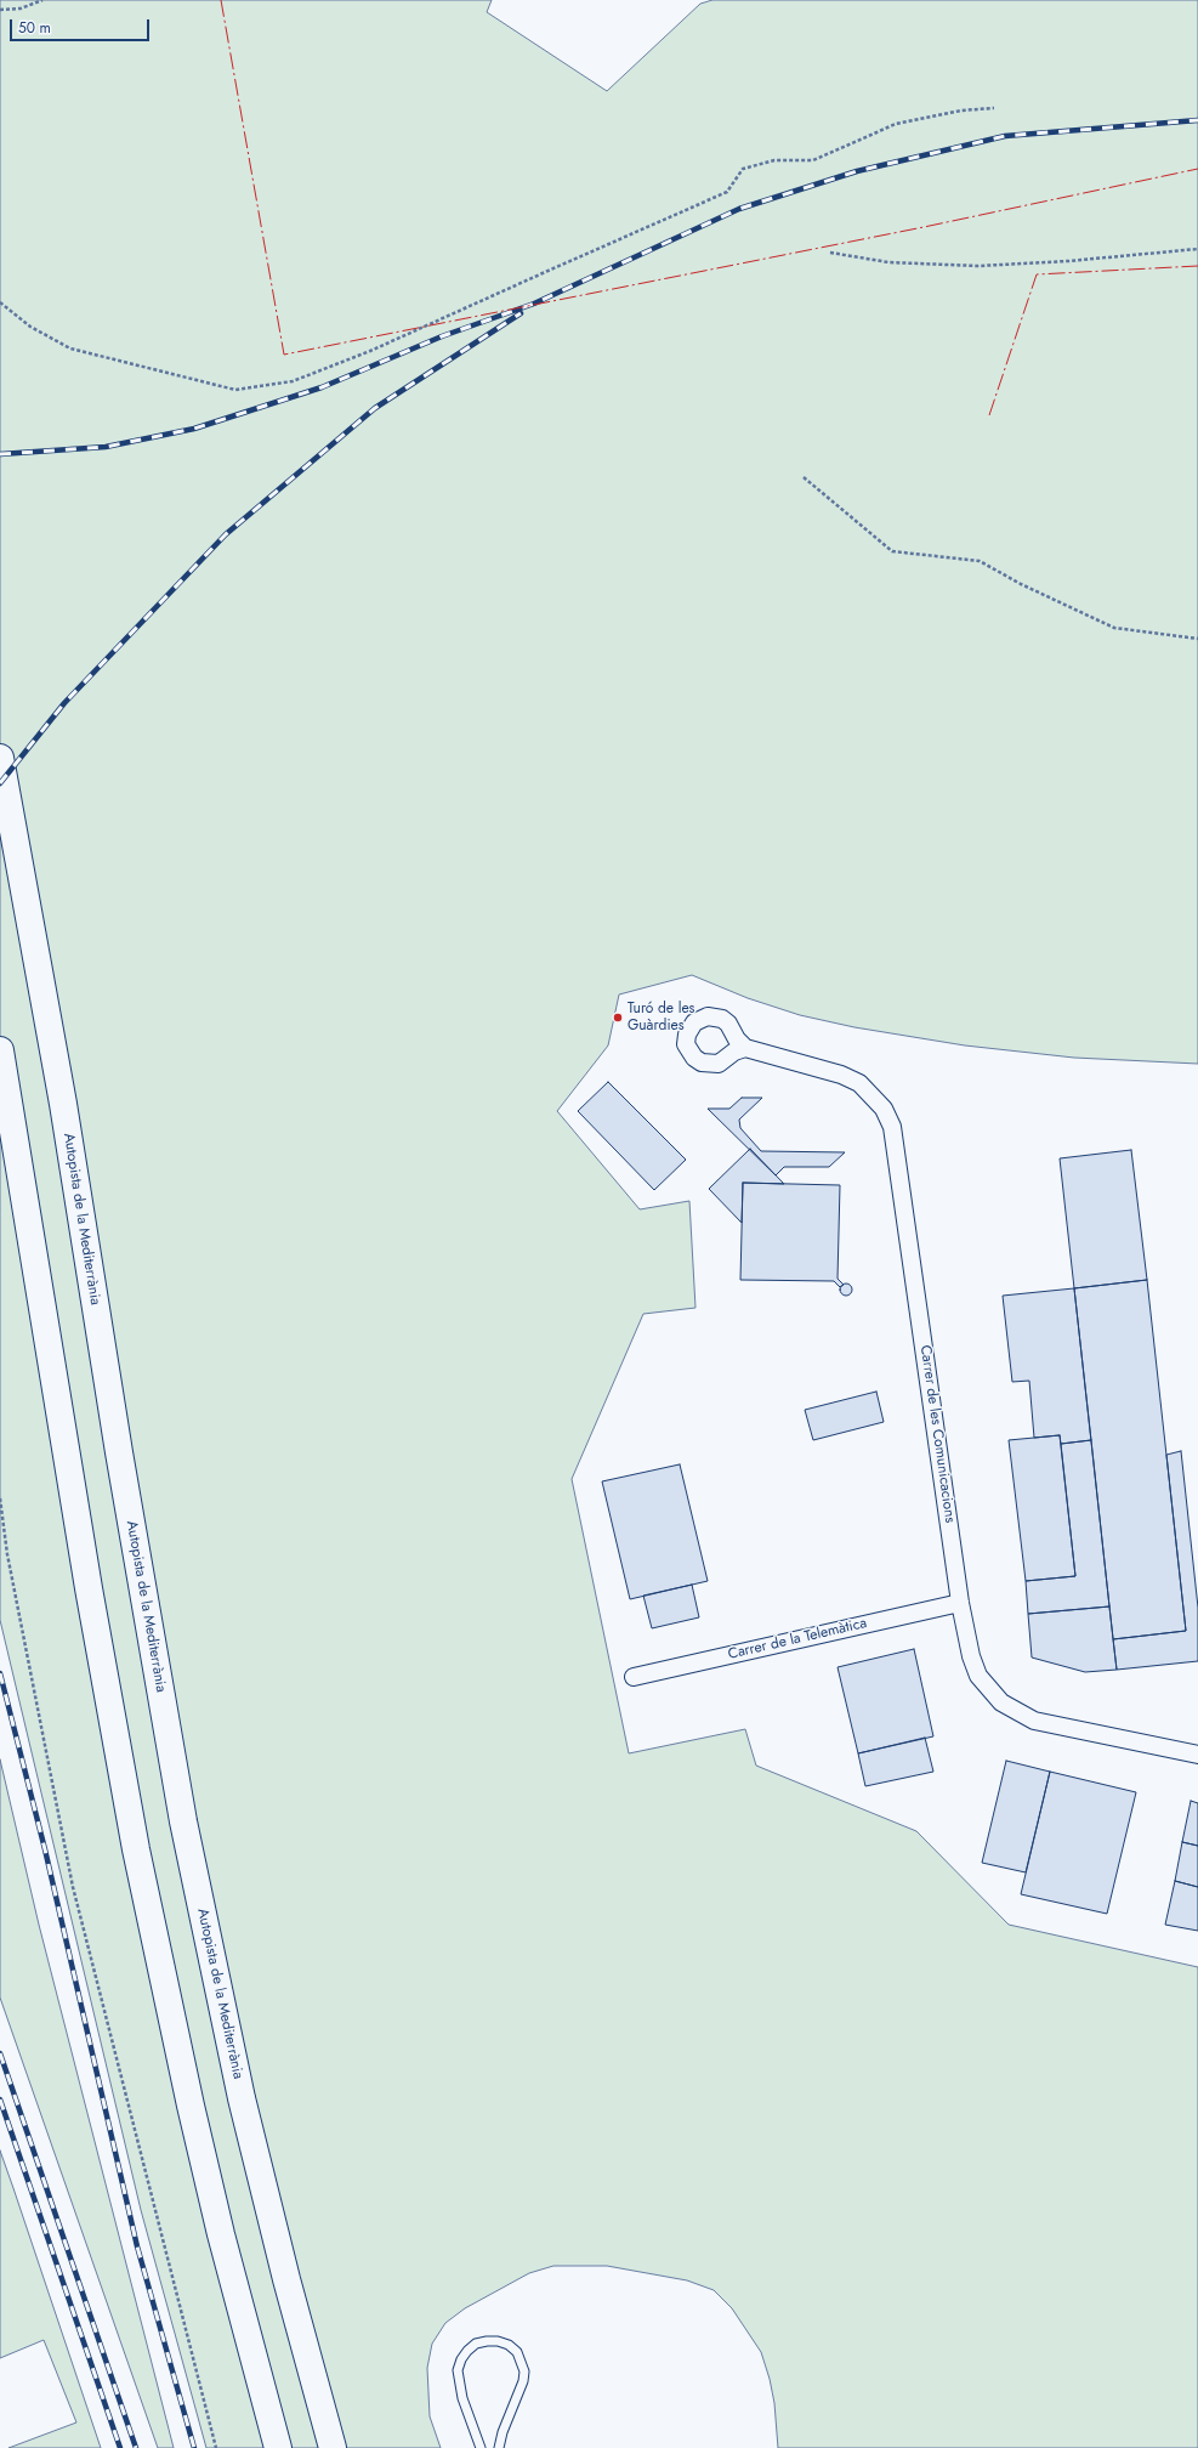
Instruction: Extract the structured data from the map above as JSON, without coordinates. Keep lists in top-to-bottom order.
{
  "streets": {
    "highway": ["Autopista de la Mediterrània"],
    "street": ["Carrer de les Comunicacions", "Carrer de la Telemàtica"]
  },
  "crossings": [
    ["Carrer de les Comunicacions", "Carrer de la Telemàtica"]
  ],
  "places": ["Turó de les Guàrdies"],
  "scale_bar": "50 m"
}
